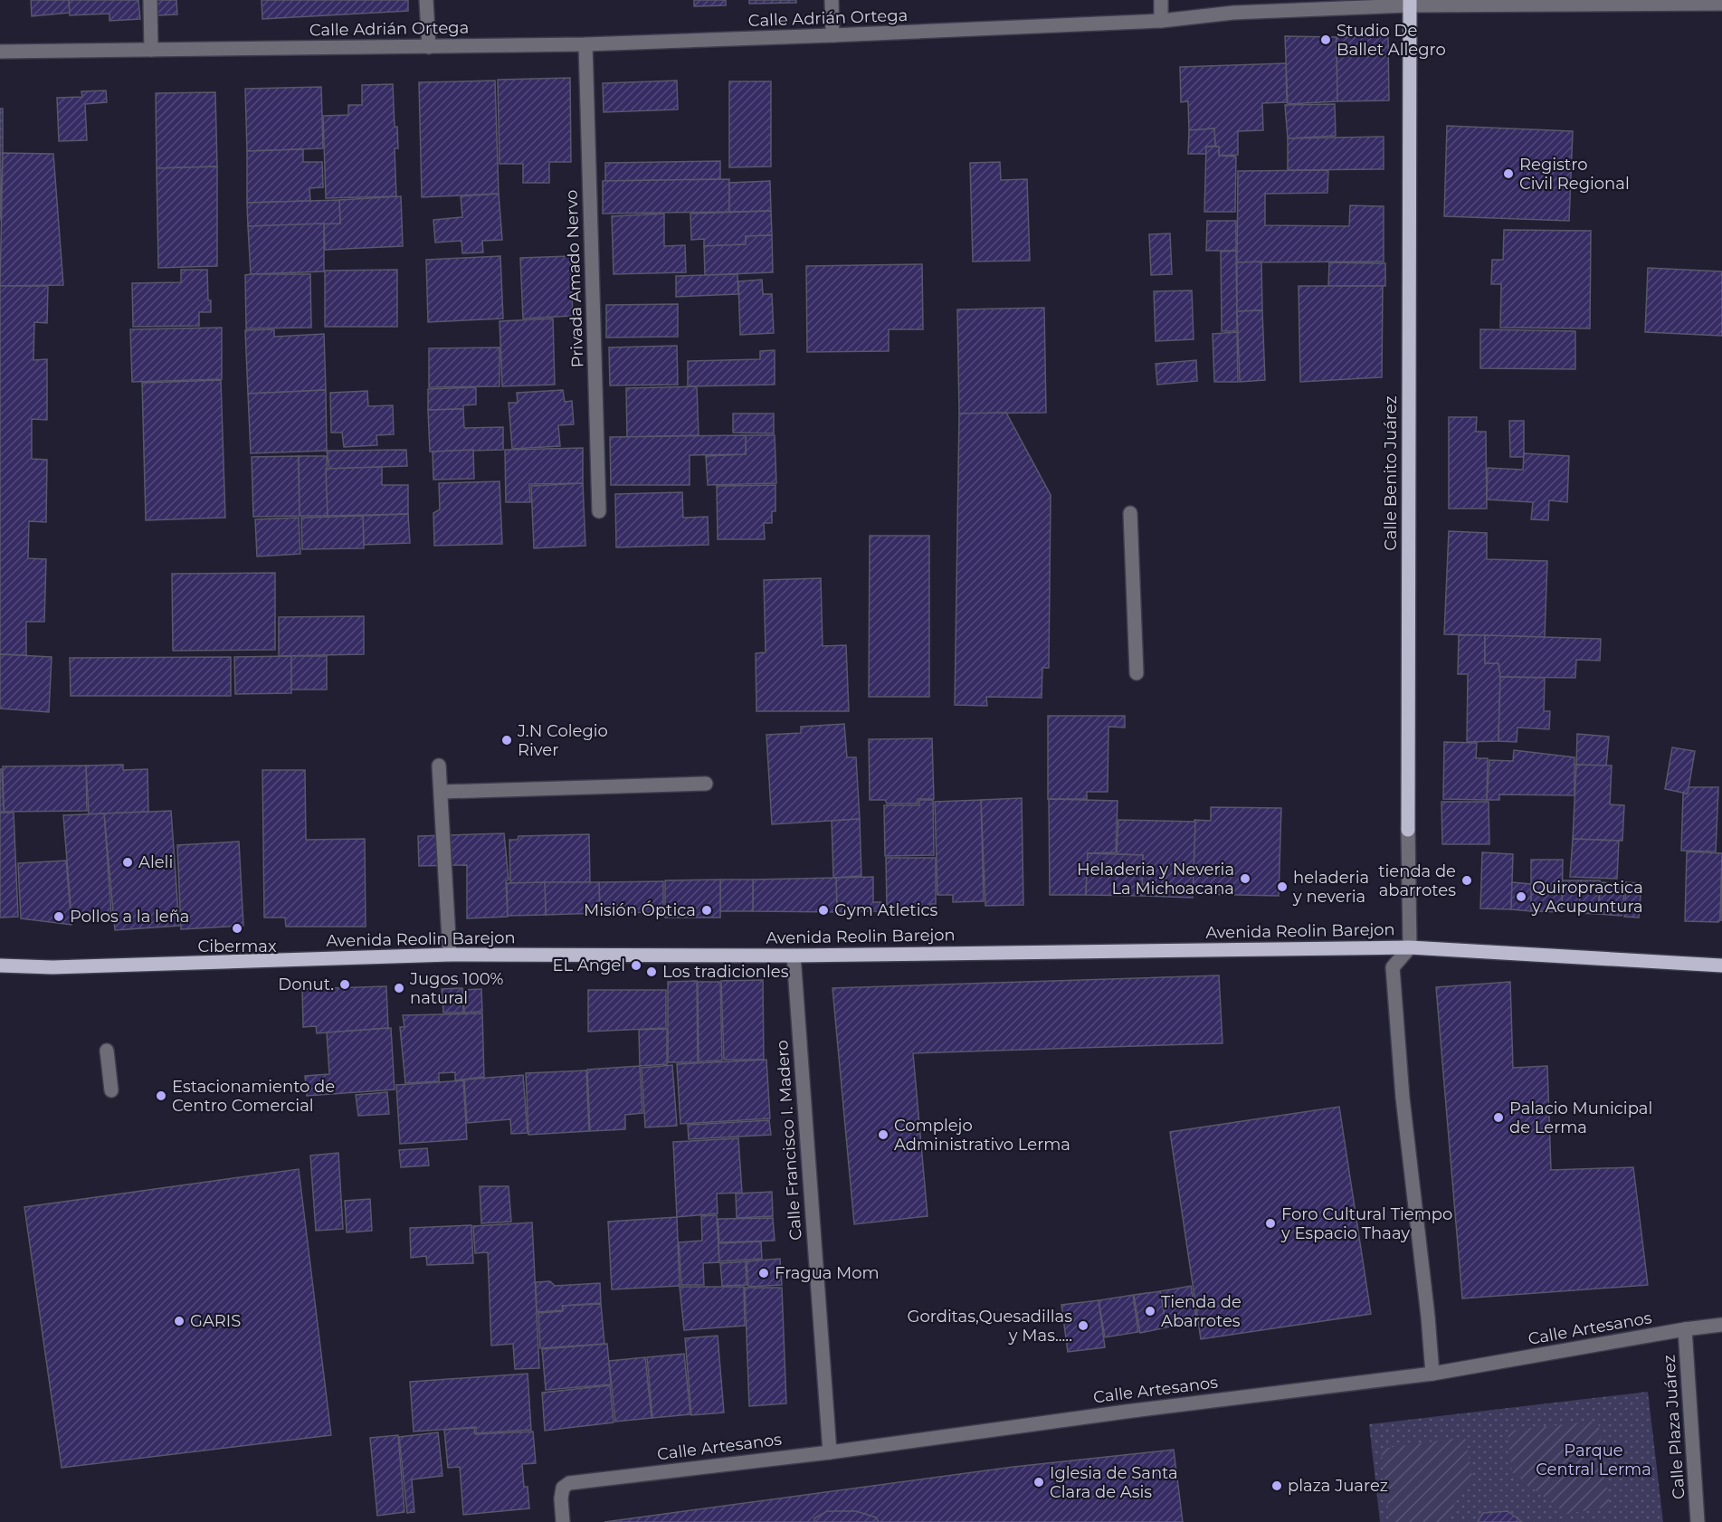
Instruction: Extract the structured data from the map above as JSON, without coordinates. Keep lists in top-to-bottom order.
{
  "streets": {
    "main road": ["Calle Benito Juárez", "Avenida Reolin Barejon"],
    "street": [
      "Calle Adrián Ortega",
      "Privada Amado Nervo",
      "Calle Francisco I. Madero",
      "Calle Artesanos",
      "Calle Plaza Juárez"
    ]
  },
  "crossings": [
    ["Calle Adrián Ortega", "Privada Amado Nervo"],
    ["Calle Adrián Ortega", "Calle Benito Juárez"],
    ["Calle Benito Juárez", "Avenida Reolin Barejon"],
    ["Avenida Reolin Barejon", "Calle Francisco I. Madero"],
    ["Calle Francisco I. Madero", "Calle Artesanos"],
    ["Calle Artesanos", "Calle Plaza Juárez"]
  ],
  "parks": ["Parque Central Lerma"],
  "places": [
    "Studio De Ballet Allegro",
    "Registro Civil Regional",
    "J.N Colegio River",
    "Aleli",
    "Heladeria y Neveria La Michoacana",
    "tienda de abarrotes",
    "heladeria y neveria",
    "Quiropractica y Acupuntura",
    "Misión Óptica",
    "Gym Atletics",
    "Pollos a la leña",
    "Cibermax",
    "EL Angel",
    "Los tradicionles",
    "Donut.",
    "Jugos 100% natural",
    "Estacionamiento de Centro Comercial",
    "Palacio Municipal de Lerma",
    "Complejo Administrativo Lerma",
    "Foro Cultural Tiempo y Espacio Thaay",
    "Fragua Mom",
    "Tienda de Abarrotes",
    "GARIS",
    "Gorditas,Quesadillas y Mas.....",
    "Iglesia de Santa Clara de Asis",
    "plaza Juarez"
  ]
}
